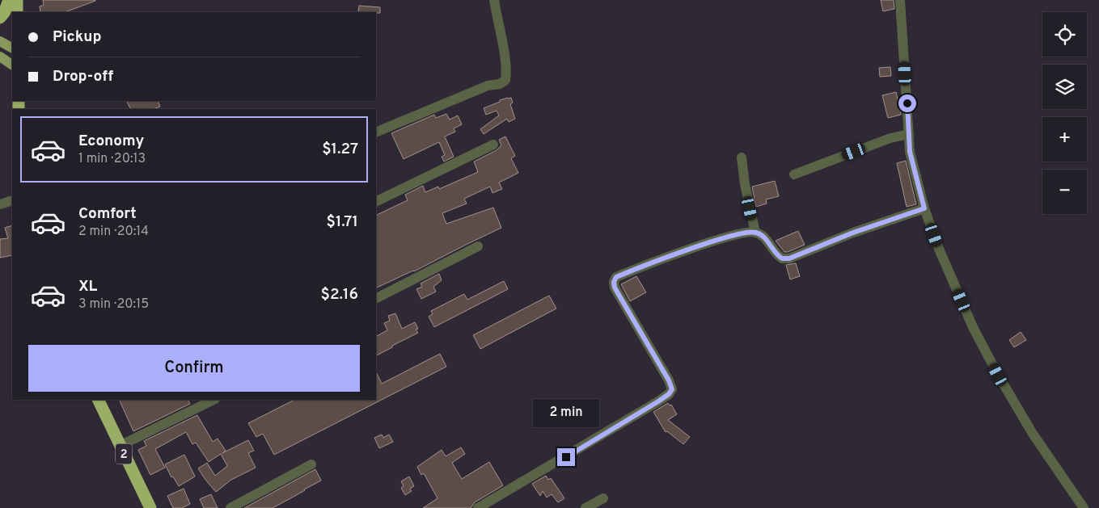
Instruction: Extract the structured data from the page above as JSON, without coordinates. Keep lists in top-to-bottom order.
{
  "streets": {
    "highway": ["2"]
  },
  "page": {
    "map_buttons": ["+", "−"],
    "banner": ["Pickup", "Drop-off"],
    "list": [
      {
        "name": "Economy",
        "note": "1 min · 20:13",
        "value": "$1.27"
      },
      {
        "name": "Comfort",
        "note": "2 min · 20:14",
        "value": "$1.71"
      },
      {
        "name": "XL",
        "note": "3 min · 20:15",
        "value": "$2.16"
      }
    ],
    "buttons": "Confirm",
    "bubble": "2 min"
  }
}
